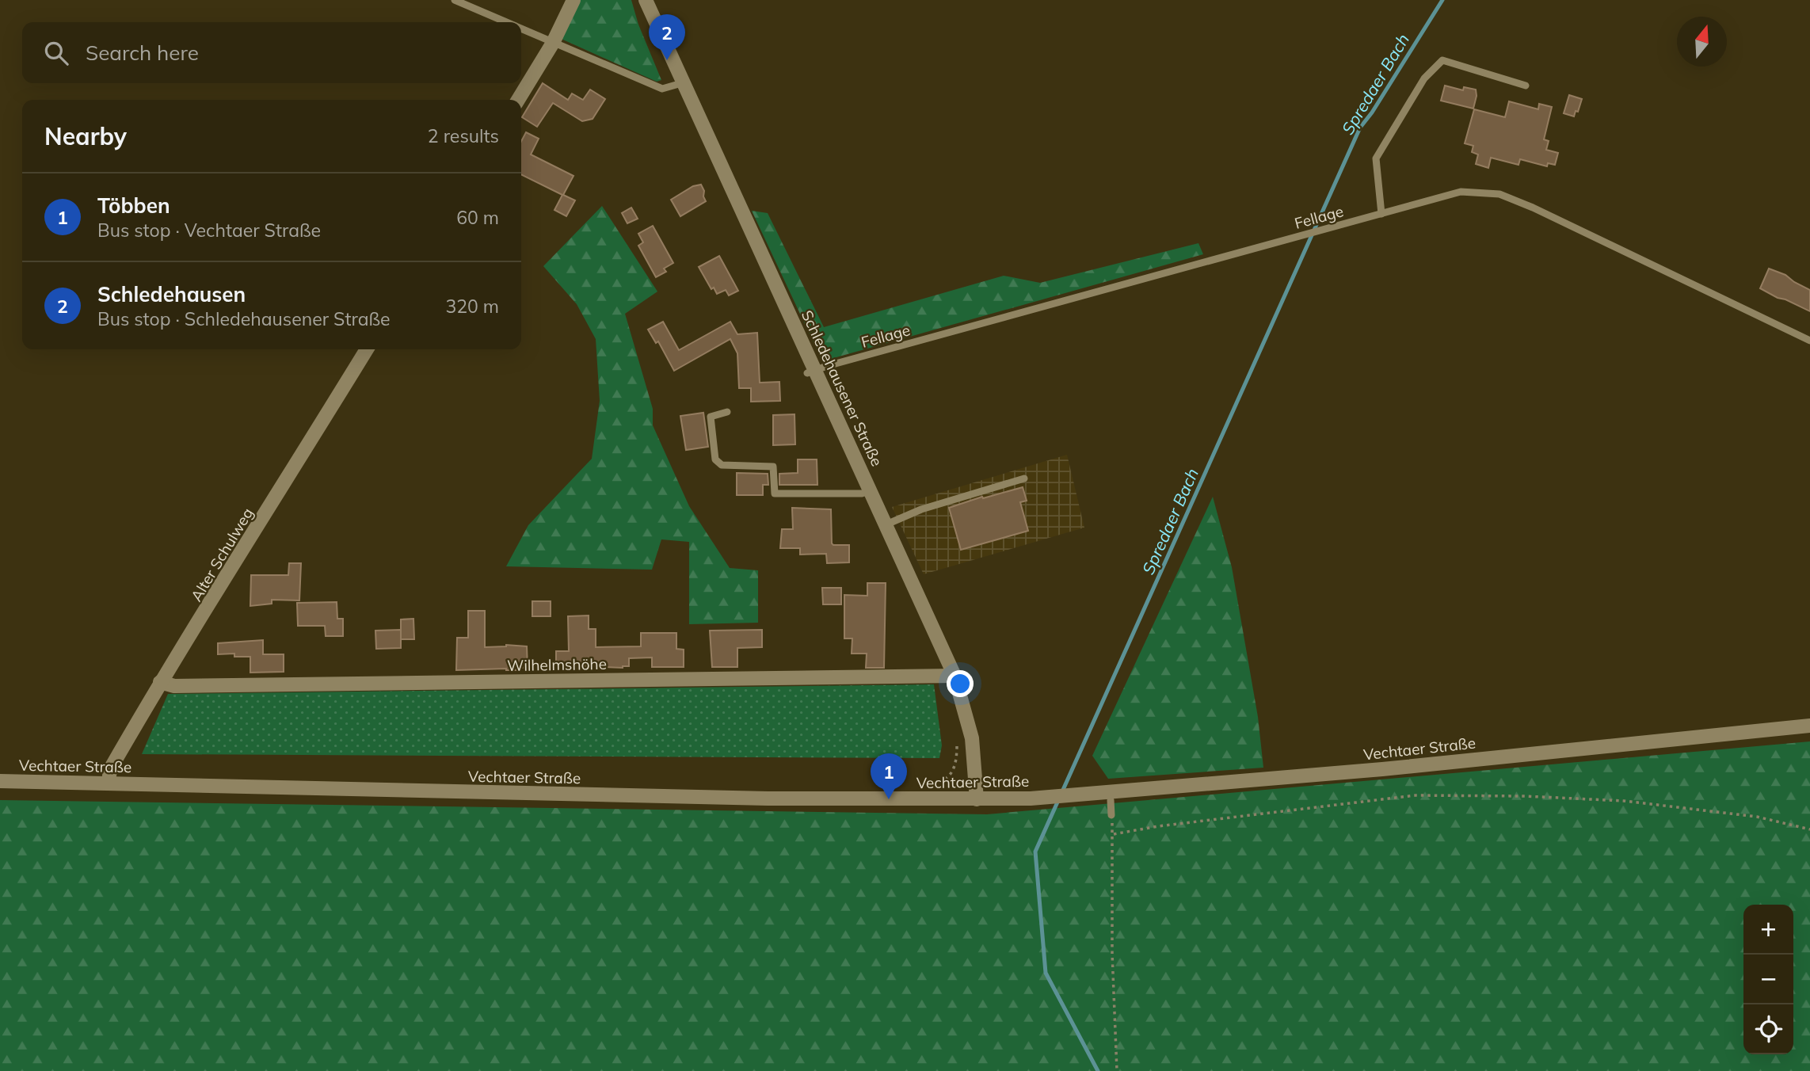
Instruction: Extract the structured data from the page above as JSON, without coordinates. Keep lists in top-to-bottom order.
{
  "streets": {
    "street": [
      "Schledehausener Straße",
      "Alter Schulweg",
      "Wilhelmshöhe",
      "Vechtaer Straße"
    ],
    "lane": ["Fellage"]
  },
  "crossings": [
    ["Fellage", "Schledehausener Straße"],
    ["Schledehausener Straße", "Wilhelmshöhe"],
    ["Schledehausener Straße", "Vechtaer Straße"],
    ["Alter Schulweg", "Wilhelmshöhe"],
    ["Alter Schulweg", "Vechtaer Straße"]
  ],
  "water": ["Spredaer Bach"],
  "north": "top",
  "page": {
    "pins": ["2", "1"],
    "search": "Search here",
    "heading": ["Nearby", "2 results"],
    "list": [
      {
        "mark": "1",
        "name": "Többen",
        "note": "Bus stop · Vechtaer Straße",
        "value": "60 m"
      },
      {
        "mark": "2",
        "name": "Schledehausen",
        "note": "Bus stop · Schledehausener Straße",
        "value": "320 m"
      }
    ],
    "map_buttons": ["+", "−"]
  }
}
